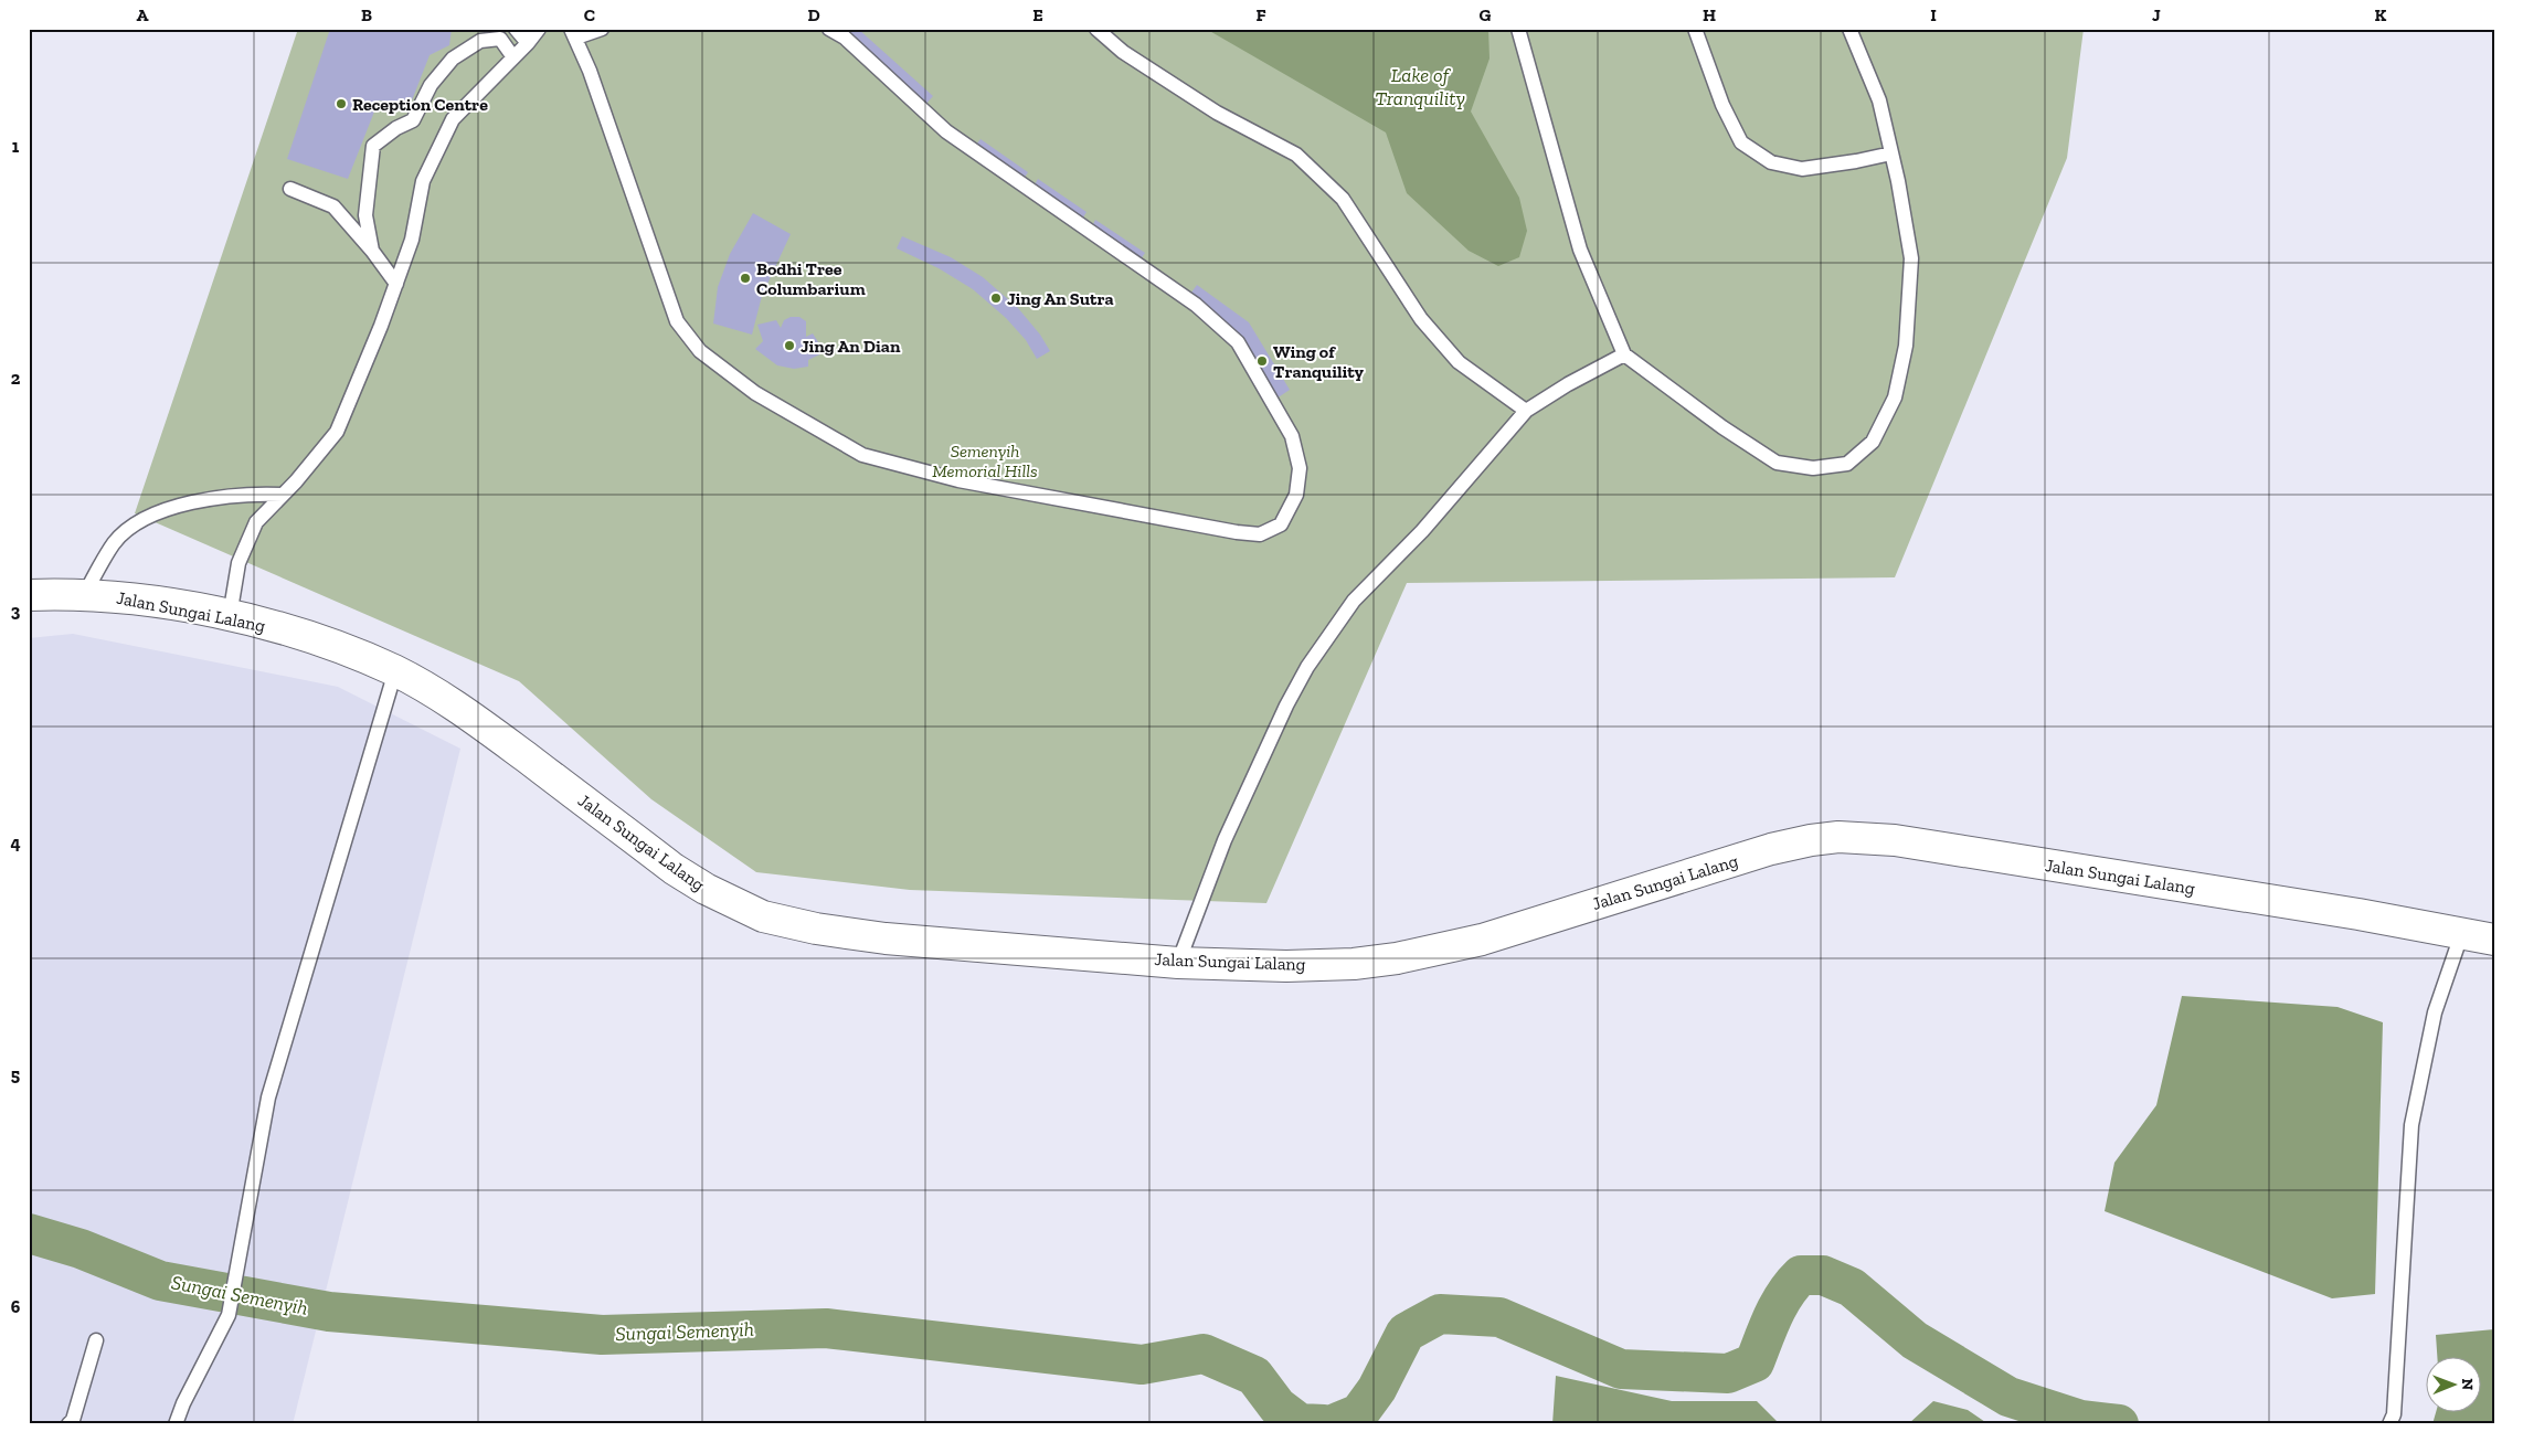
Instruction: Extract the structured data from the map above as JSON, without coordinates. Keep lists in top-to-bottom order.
{
  "streets": {
    "street": ["Jalan Sungai Lalang"]
  },
  "water": ["Lake of Tranquility", "Sungai Semenyih"],
  "parks": ["Semenyih Memorial Hills"],
  "places": [
    "Reception Centre",
    "Bodhi Tree Columbarium",
    "Jing An Sutra",
    "Jing An Dian",
    "Wing of Tranquility"
  ],
  "north": "right",
  "grid": {
    "columns": [
      "A",
      "B",
      "C",
      "D",
      "E",
      "F",
      "G",
      "H",
      "I",
      "J",
      "K"
    ],
    "rows": [
      "1",
      "2",
      "3",
      "4",
      "5",
      "6"
    ]
  }
}
